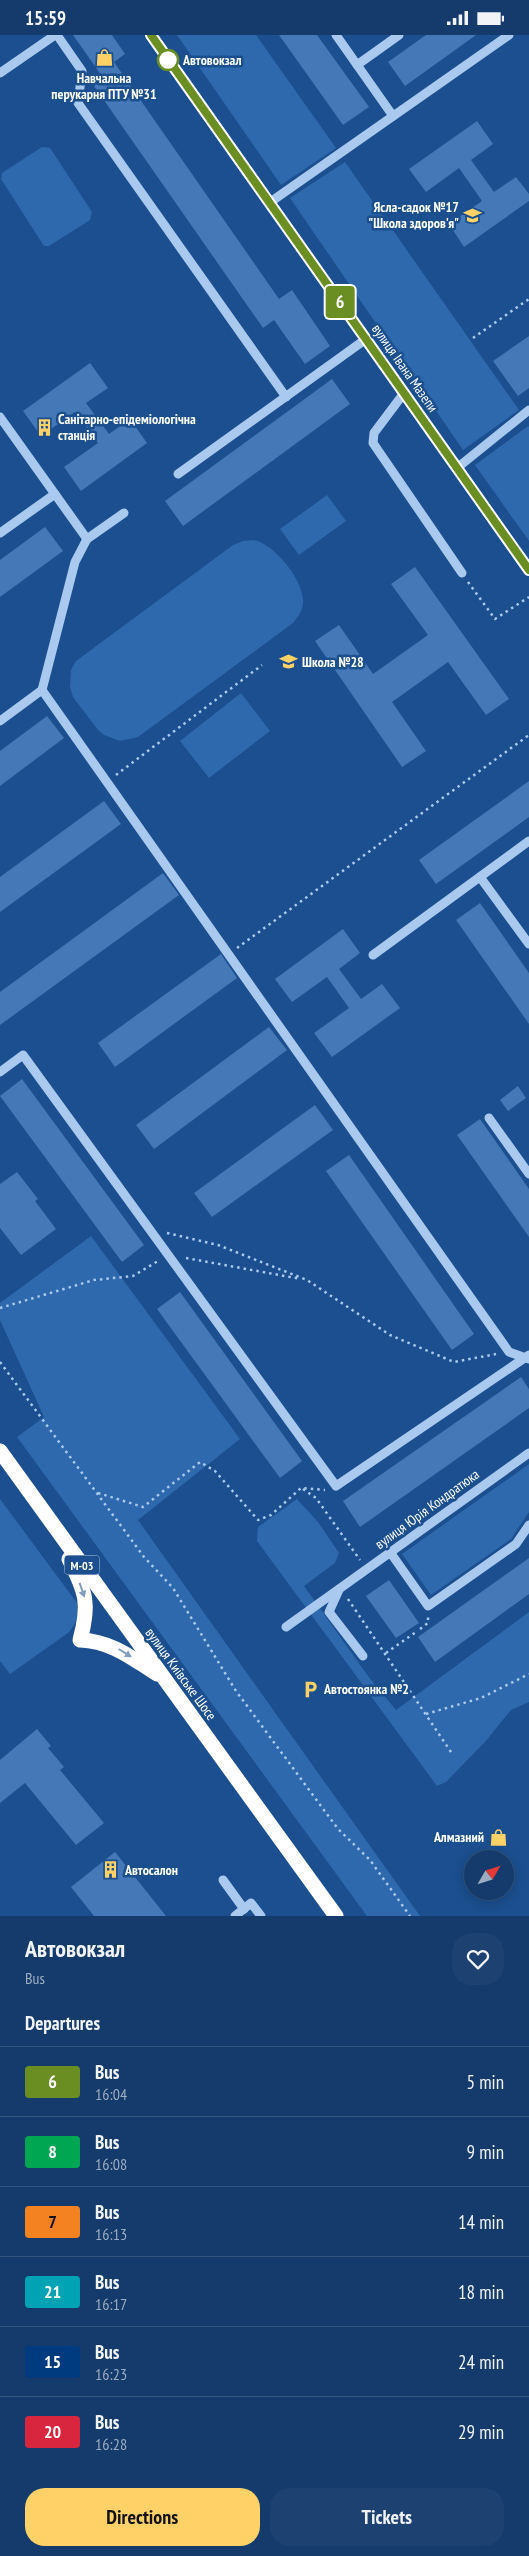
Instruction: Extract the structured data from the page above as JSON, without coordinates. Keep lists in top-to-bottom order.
{
  "streets": {
    "highway": ["М-03", "вулиця Київське Шосе"],
    "main road": ["вулиця Івана Мазепи"],
    "street": ["вулиця Юрія Кондратюка"]
  },
  "places": {
    "shop": ["Навчальна перукарня ПТУ №31", "Алмазний"],
    "other": ["Автовокзал"],
    "school or university": ["Ясла-садок №17 \"Школа здоров'я\"", "Школа №28"],
    "building": ["Санітарно-епідеміологічна станція", "Автосалон"],
    "parking": ["Автостоянка №2"]
  },
  "lines": ["bus line 6"],
  "north": "top right",
  "page": {
    "status": "15:59",
    "on_map": "6",
    "heading": [
      ["Автовокзал", "Bus"],
      "Departures"
    ],
    "list": [
      {
        "mark": "6",
        "name": "Bus",
        "note": "16:04",
        "value": "5 min"
      },
      {
        "mark": "8",
        "name": "Bus",
        "note": "16:08",
        "value": "9 min"
      },
      {
        "mark": "7",
        "name": "Bus",
        "note": "16:13",
        "value": "14 min"
      },
      {
        "mark": "21",
        "name": "Bus",
        "note": "16:17",
        "value": "18 min"
      },
      {
        "mark": "15",
        "name": "Bus",
        "note": "16:23",
        "value": "24 min"
      },
      {
        "mark": "20",
        "name": "Bus",
        "note": "16:28",
        "value": "29 min"
      }
    ],
    "buttons": ["Directions", "Tickets"]
  }
}
